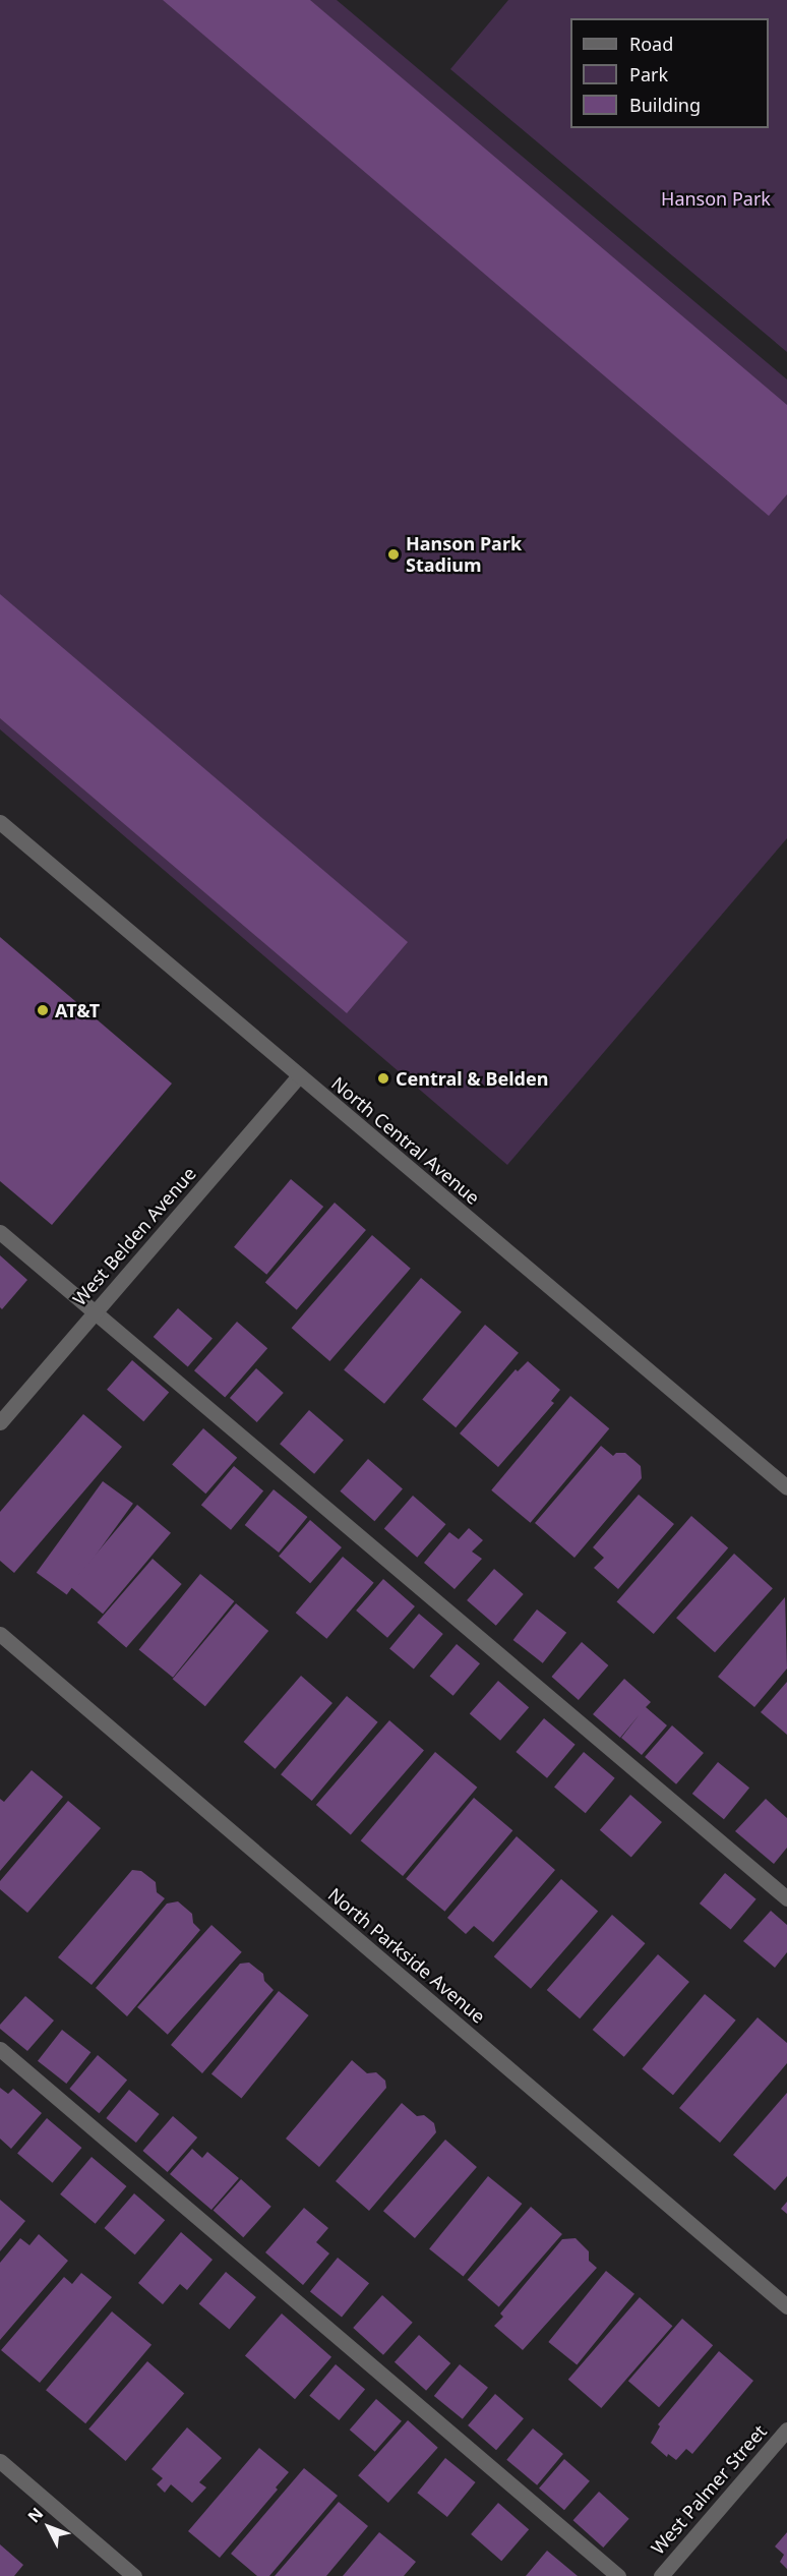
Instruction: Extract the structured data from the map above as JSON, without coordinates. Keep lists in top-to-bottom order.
{
  "streets": {
    "street": [
      "North Central Avenue",
      "West Belden Avenue",
      "North Parkside Avenue",
      "West Palmer Street"
    ]
  },
  "crossings": [
    ["North Central Avenue", "West Belden Avenue"]
  ],
  "parks": ["Hanson Park"],
  "places": ["Hanson Park Stadium", "AT&T", "Central & Belden"],
  "legend": ["Road", "Park", "Building"],
  "north": "top left"
}
